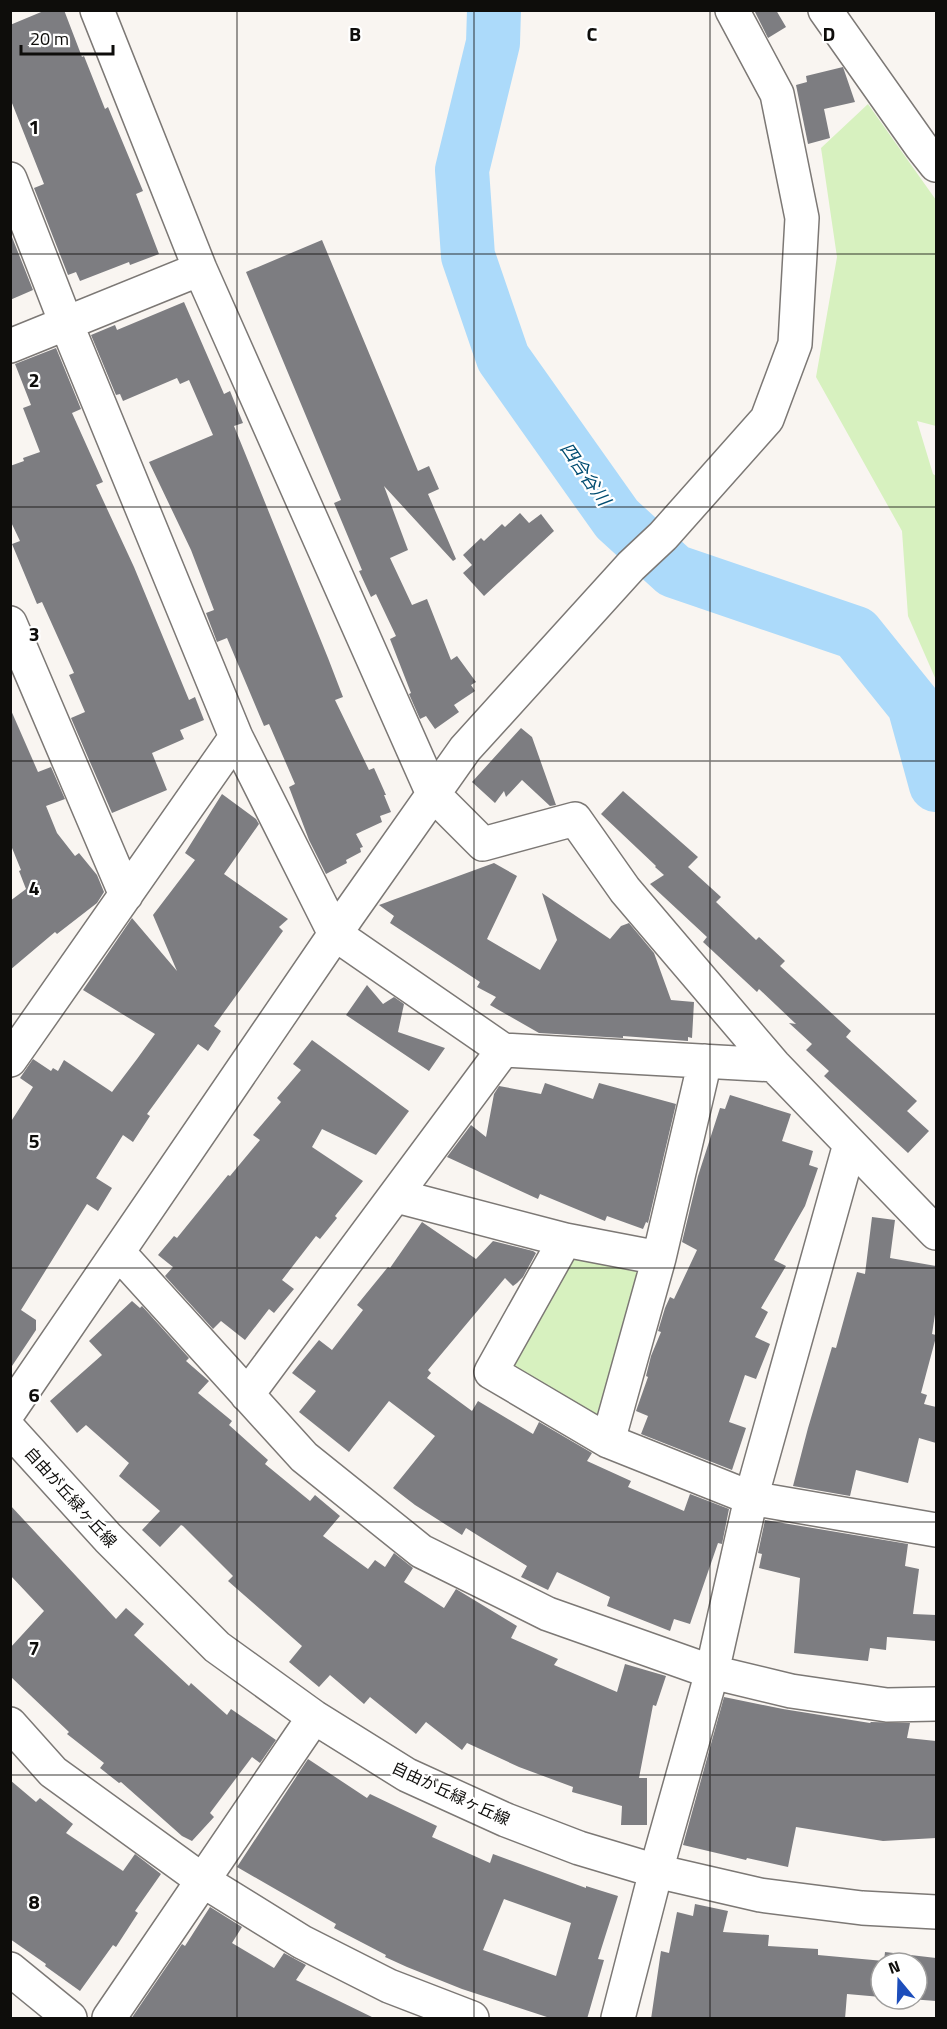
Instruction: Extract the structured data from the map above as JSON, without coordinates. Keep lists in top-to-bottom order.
{
  "streets": {
    "street": ["自由が丘緑ヶ丘線"]
  },
  "water": ["四合谷川"],
  "scale_bar": "20 m",
  "north": "top",
  "grid": {
    "columns": ["B", "C", "D"],
    "rows": [
      "1",
      "2",
      "3",
      "4",
      "5",
      "6",
      "7",
      "8"
    ]
  }
}
